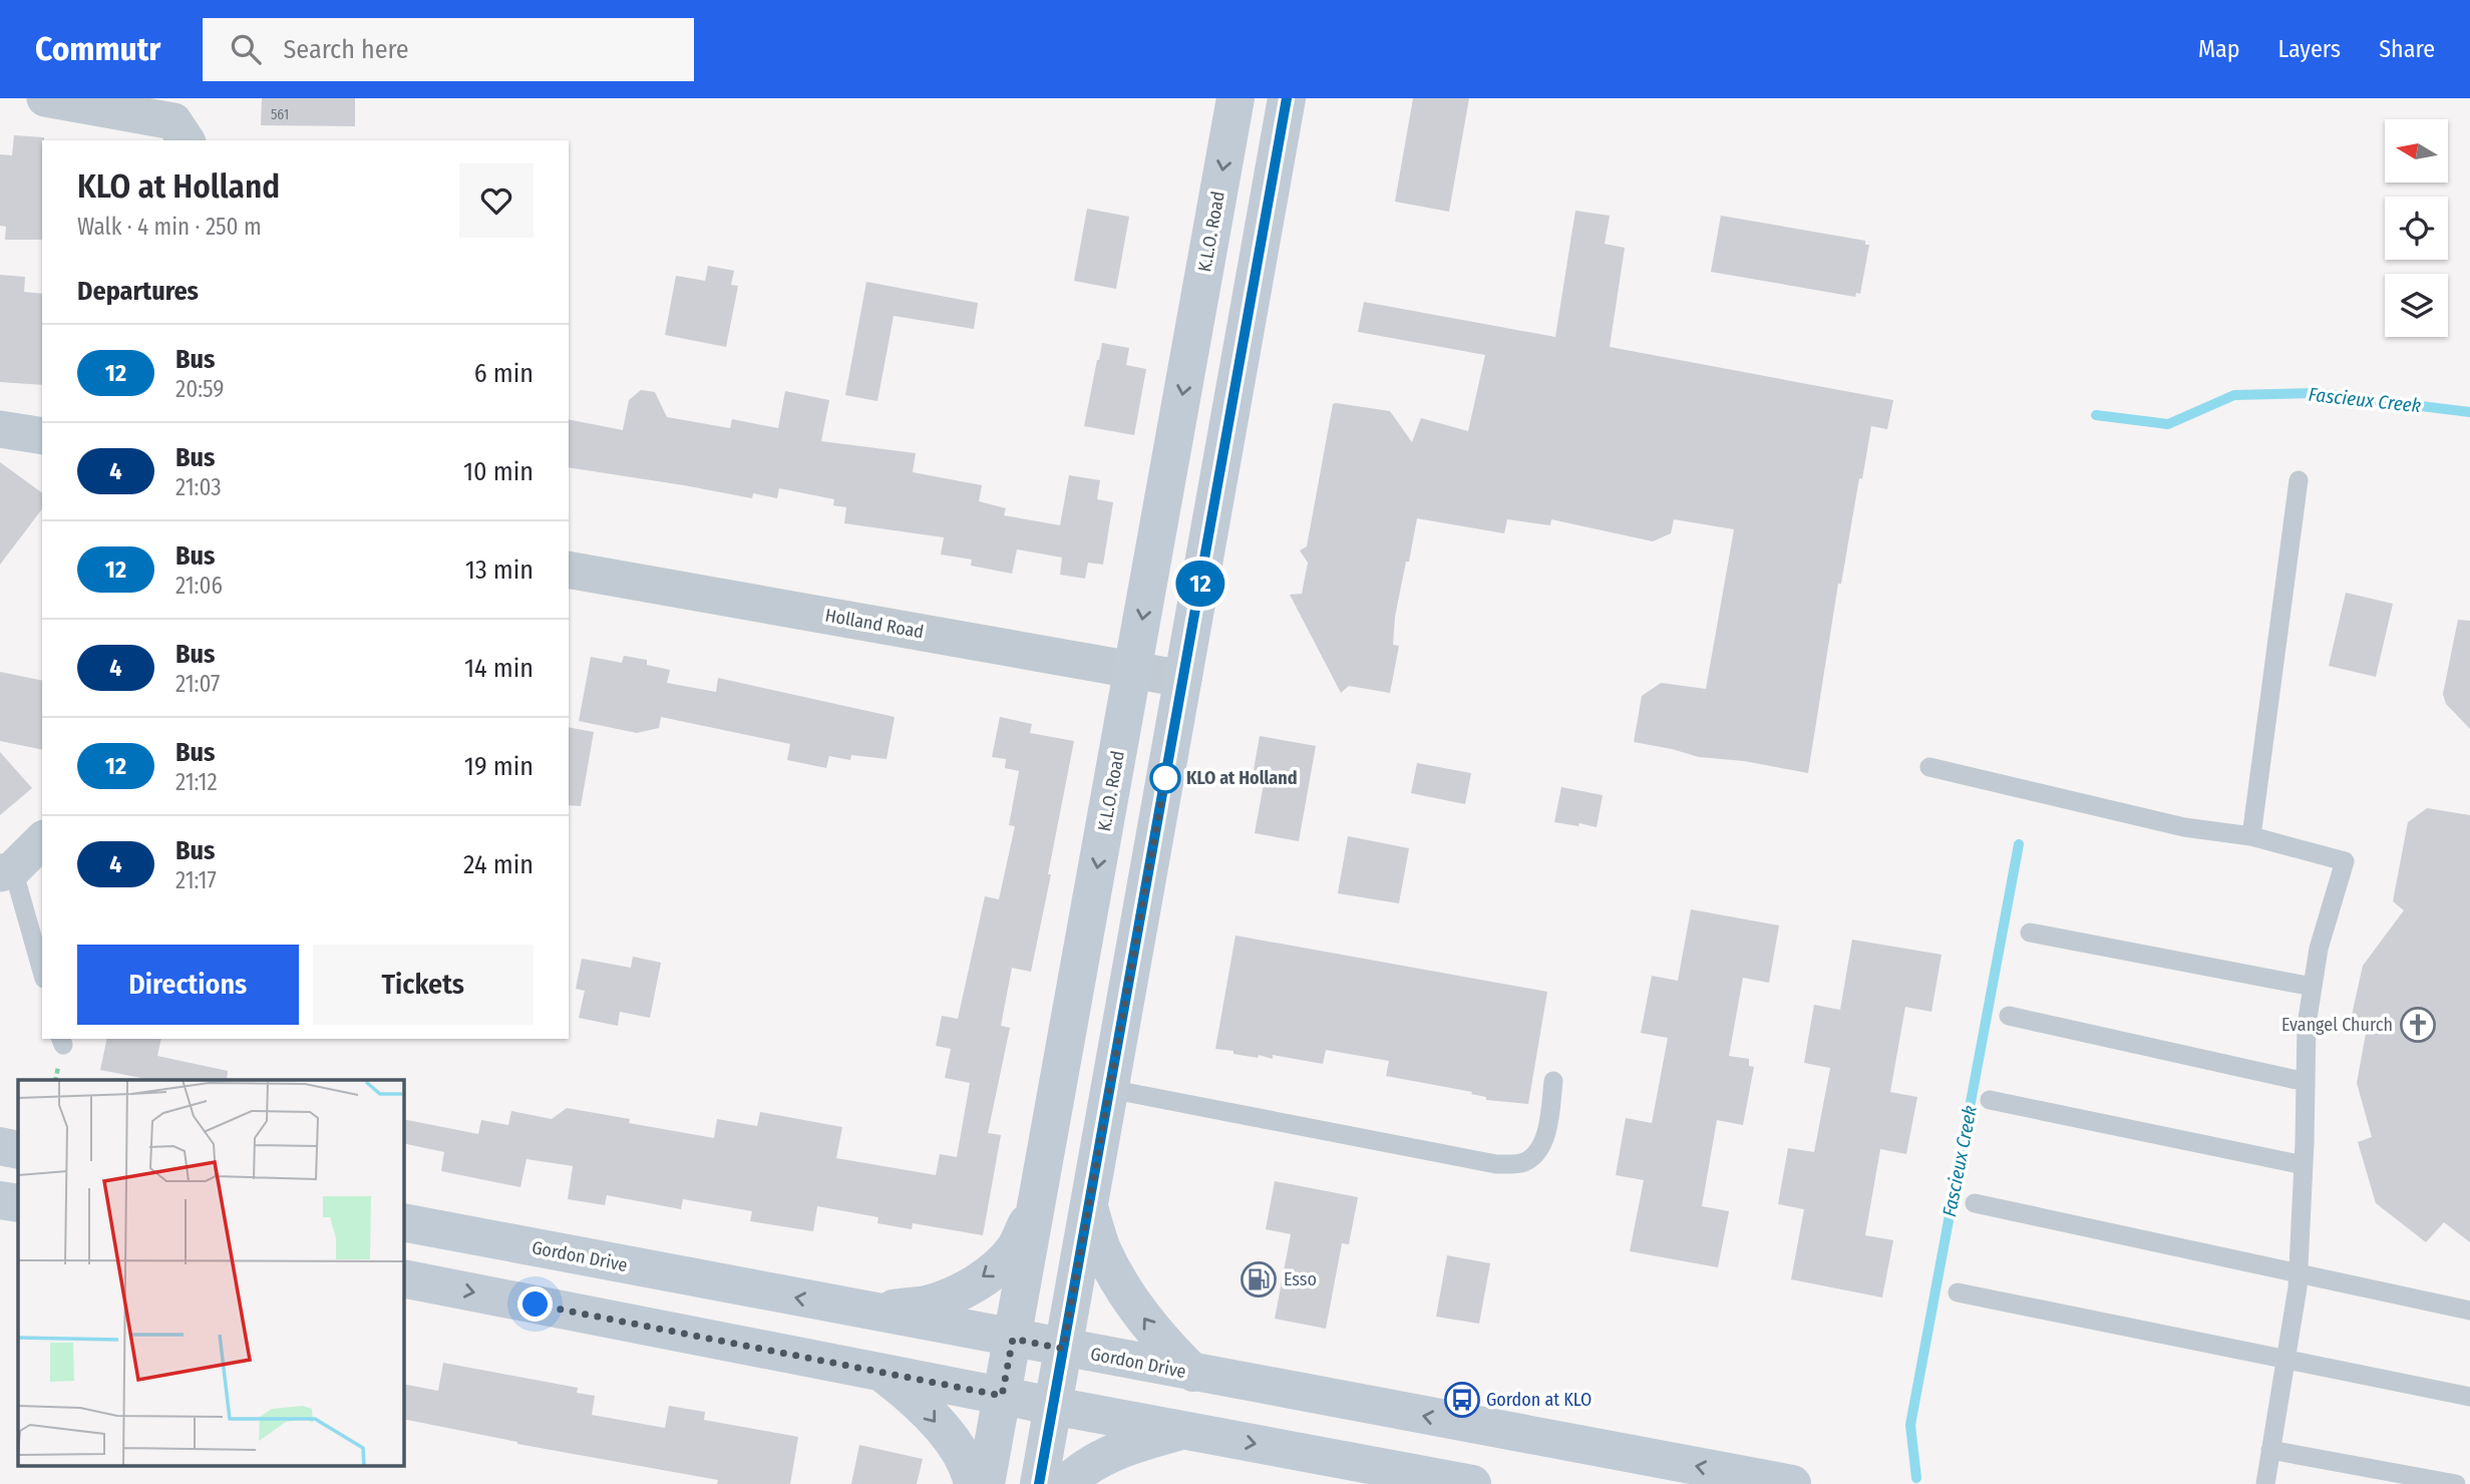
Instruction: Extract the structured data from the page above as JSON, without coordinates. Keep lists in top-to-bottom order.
{
  "streets": {
    "main road": ["K.L.O. Road", "Gordon Drive"],
    "street": ["Holland Road"]
  },
  "crossings": [
    ["K.L.O. Road", "Holland Road"],
    ["K.L.O. Road", "Gordon Drive"]
  ],
  "water": ["Fascieux Creek"],
  "places": {
    "other": ["KLO at Holland"],
    "church": ["Evangel Church"],
    "fuel station": ["Esso"],
    "bus stop": ["Gordon at KLO"]
  },
  "lines": ["bus line 12"],
  "house_numbers": ["561"],
  "north": "left",
  "page": {
    "header": "Commutr",
    "search": "Search here",
    "nav": ["Map", "Layers", "Share"],
    "on_map": "12",
    "heading": [
      ["KLO at Holland", "Walk · 4 min · 250 m"],
      "Departures"
    ],
    "list": [
      {
        "mark": "12",
        "name": "Bus",
        "note": "20:59",
        "value": "6 min"
      },
      {
        "mark": "4",
        "name": "Bus",
        "note": "21:03",
        "value": "10 min"
      },
      {
        "mark": "12",
        "name": "Bus",
        "note": "21:06",
        "value": "13 min"
      },
      {
        "mark": "4",
        "name": "Bus",
        "note": "21:07",
        "value": "14 min"
      },
      {
        "mark": "12",
        "name": "Bus",
        "note": "21:12",
        "value": "19 min"
      },
      {
        "mark": "4",
        "name": "Bus",
        "note": "21:17",
        "value": "24 min"
      }
    ],
    "buttons": ["Directions", "Tickets"]
  }
}
